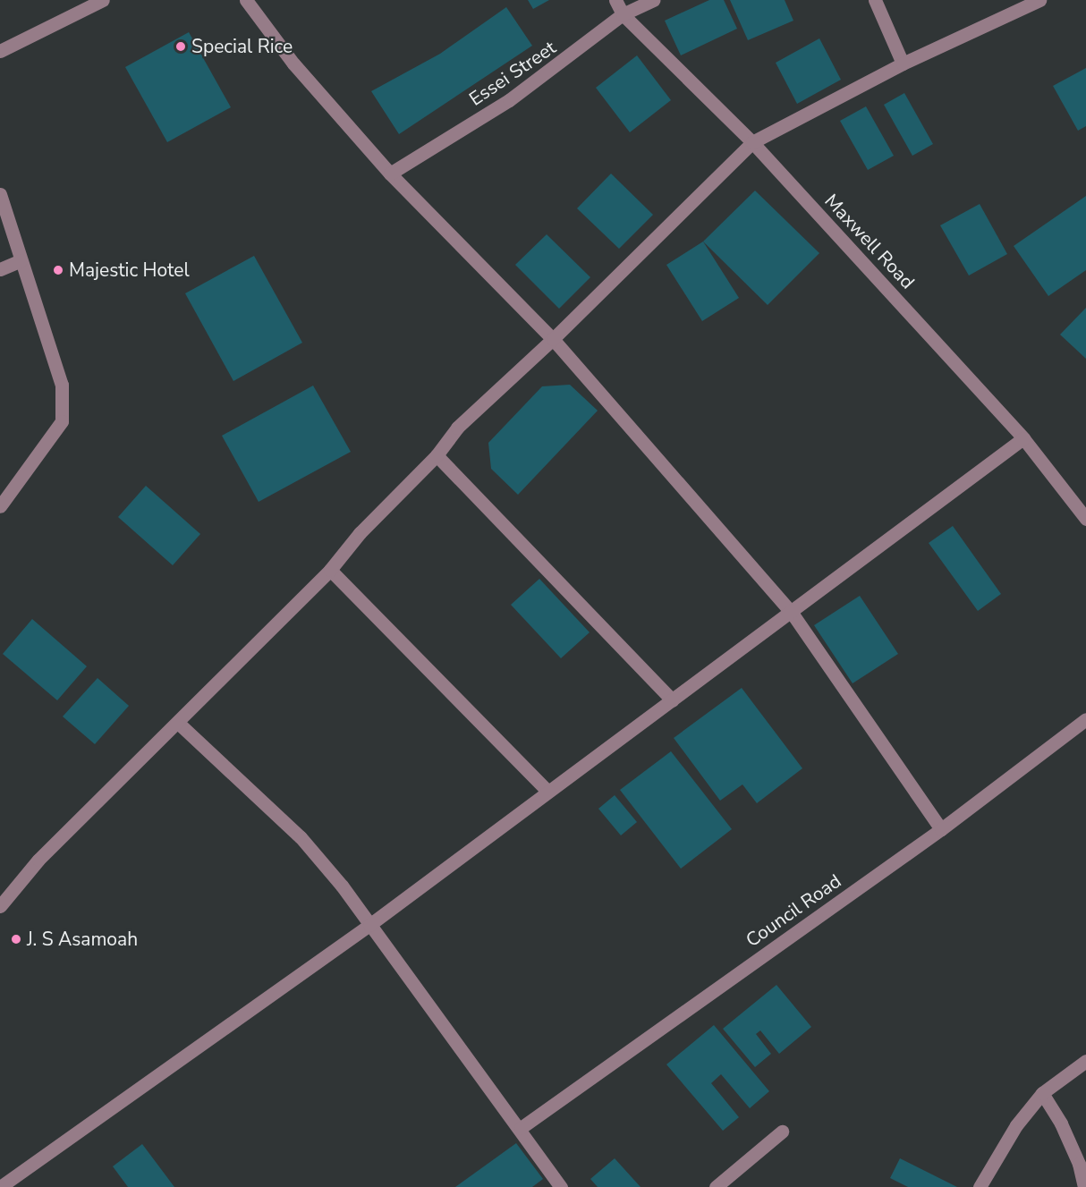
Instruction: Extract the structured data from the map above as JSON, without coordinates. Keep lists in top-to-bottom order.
{
  "streets": {
    "street": ["Essei Street", "Maxwell Road", "Council Road"]
  },
  "crossings": [
    ["Essei Street", "Maxwell Road"]
  ],
  "places": ["Special Rice", "Majestic Hotel", "J. S Asamoah"]
}
